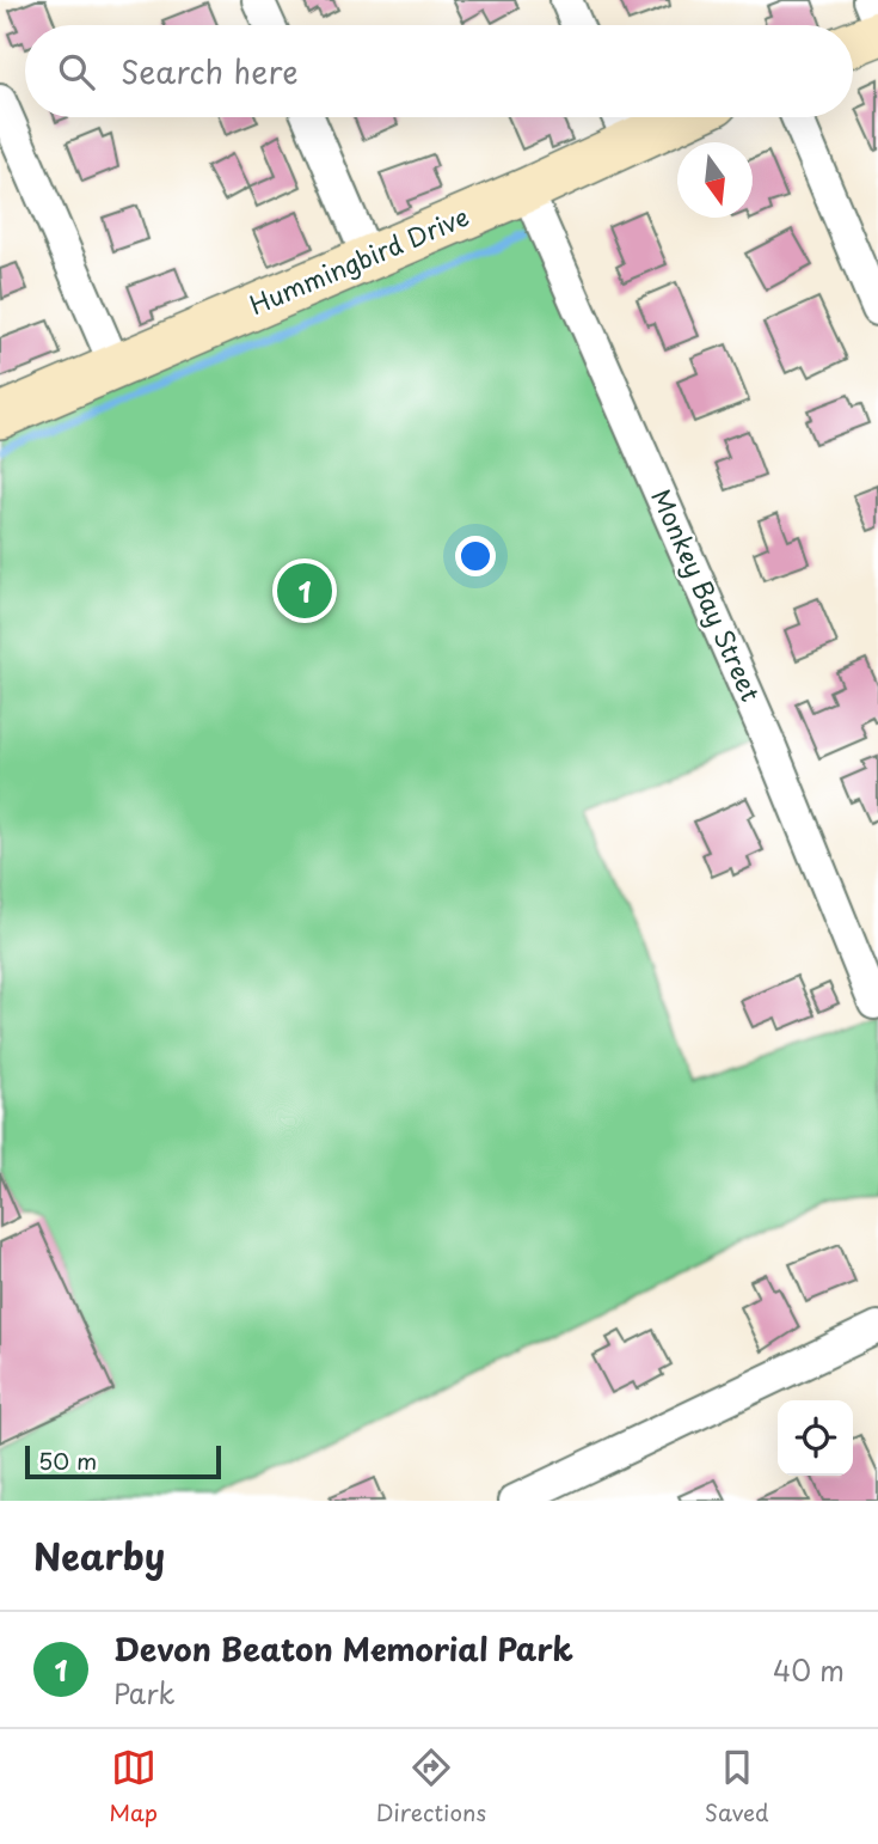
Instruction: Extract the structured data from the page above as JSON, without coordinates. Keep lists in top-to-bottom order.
{
  "streets": {
    "street": ["Hummingbird Drive", "Monkey Bay Street"]
  },
  "crossings": [
    ["Hummingbird Drive", "Monkey Bay Street"]
  ],
  "scale_bar": "50 m",
  "north": "bottom",
  "page": {
    "search": "Search here",
    "pins": "1",
    "scale": "50 m",
    "heading": "Nearby",
    "list": [
      {
        "mark": "1",
        "name": "Devon Beaton Memorial Park",
        "note": "Park",
        "value": "40 m"
      }
    ],
    "nav": ["Map", "Directions", "Saved"]
  }
}
